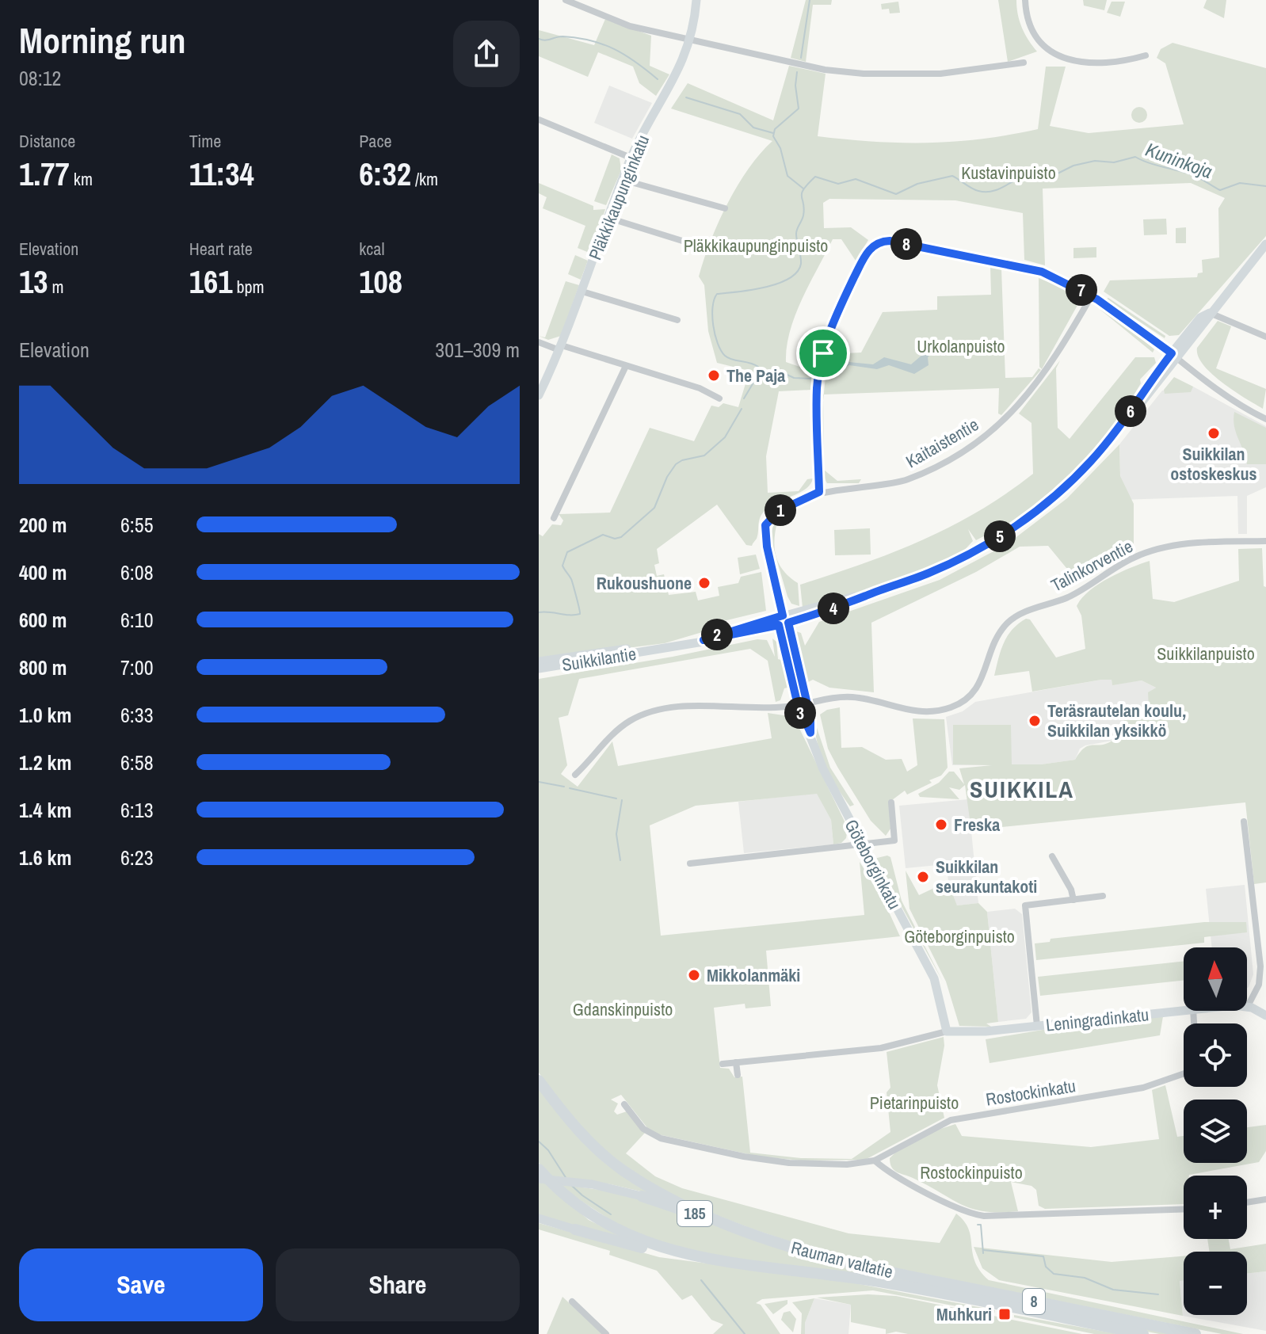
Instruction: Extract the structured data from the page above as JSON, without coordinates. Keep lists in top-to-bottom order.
{
  "streets": {
    "highway": ["185", "Rauman valtatie", "8"],
    "street": [
      "Pläkkikaupunginkatu",
      "Kaitaistentie",
      "Talinkorventie",
      "Suikkilantie",
      "Göteborginkatu",
      "Leningradinkatu",
      "Rostockinkatu"
    ]
  },
  "crossings": [
    ["Kaitaistentie", "Suikkilantie"],
    ["Kaitaistentie", "Göteborginkatu"],
    ["Talinkorventie", "Göteborginkatu"],
    ["Suikkilantie", "Göteborginkatu"],
    ["Göteborginkatu", "Leningradinkatu"],
    ["185", "Rauman valtatie"]
  ],
  "districts": ["SUIKKILA"],
  "water": ["Kuninkoja"],
  "parks": [
    "Kustavinpuisto",
    "Pläkkikaupunginpuisto",
    "Urkolanpuisto",
    "Suikkilanpuisto",
    "Göteborginpuisto",
    "Gdanskinpuisto",
    "Pietarinpuisto",
    "Rostockinpuisto"
  ],
  "places": {
    "other": [
      "The Paja",
      "Suikkilan ostoskeskus",
      "Rukoushuone",
      "Teräsrautelan koulu, Suikkilan yksikkö",
      "Freska",
      "Suikkilan seurakuntakoti",
      "Mikkolanmäki"
    ],
    "transit": ["Muhkuri"]
  },
  "north": "top",
  "page": {
    "heading": ["Morning run", "08:12"],
    "stats": [
      ["Distance", "1.77 km"],
      ["Time", "11:34"],
      ["Pace", "6:32 /km"],
      ["Elevation", "13 m"],
      ["Heart rate", "161 bpm"],
      ["kcal", "108"]
    ],
    "pins": [
      "8",
      "7",
      "6",
      "1",
      "5",
      "4",
      "2",
      "3"
    ],
    "chart": ["Elevation", "301–309 m"],
    "list": [
      {
        "name": "200 m",
        "note": "6:55"
      },
      {
        "name": "400 m",
        "note": "6:08"
      },
      {
        "name": "600 m",
        "note": "6:10"
      },
      {
        "name": "800 m",
        "note": "7:00"
      },
      {
        "name": "1.0 km",
        "note": "6:33"
      },
      {
        "name": "1.2 km",
        "note": "6:58"
      },
      {
        "name": "1.4 km",
        "note": "6:13"
      },
      {
        "name": "1.6 km",
        "note": "6:23"
      }
    ],
    "map_buttons": ["+", "−"],
    "buttons": ["Save", "Share"]
  }
}
